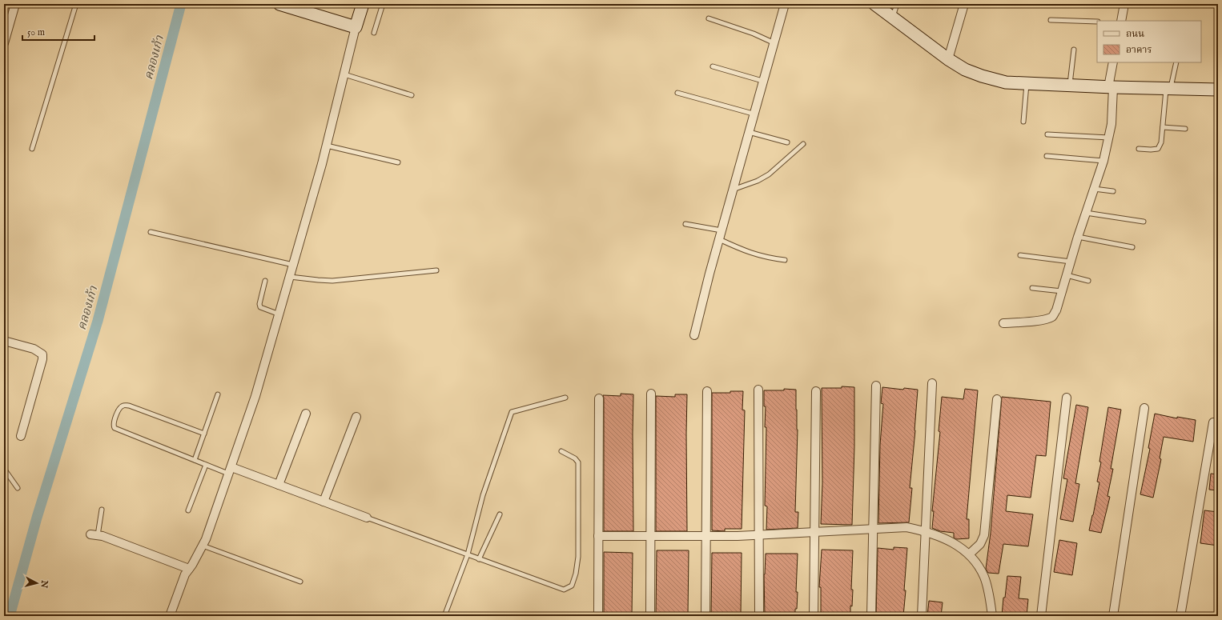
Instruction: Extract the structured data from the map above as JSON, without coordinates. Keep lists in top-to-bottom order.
{
  "water": ["คลองเก้า"],
  "legend": ["ถนน", "อาคาร"],
  "scale_bar": "50 m",
  "north": "right"
}
